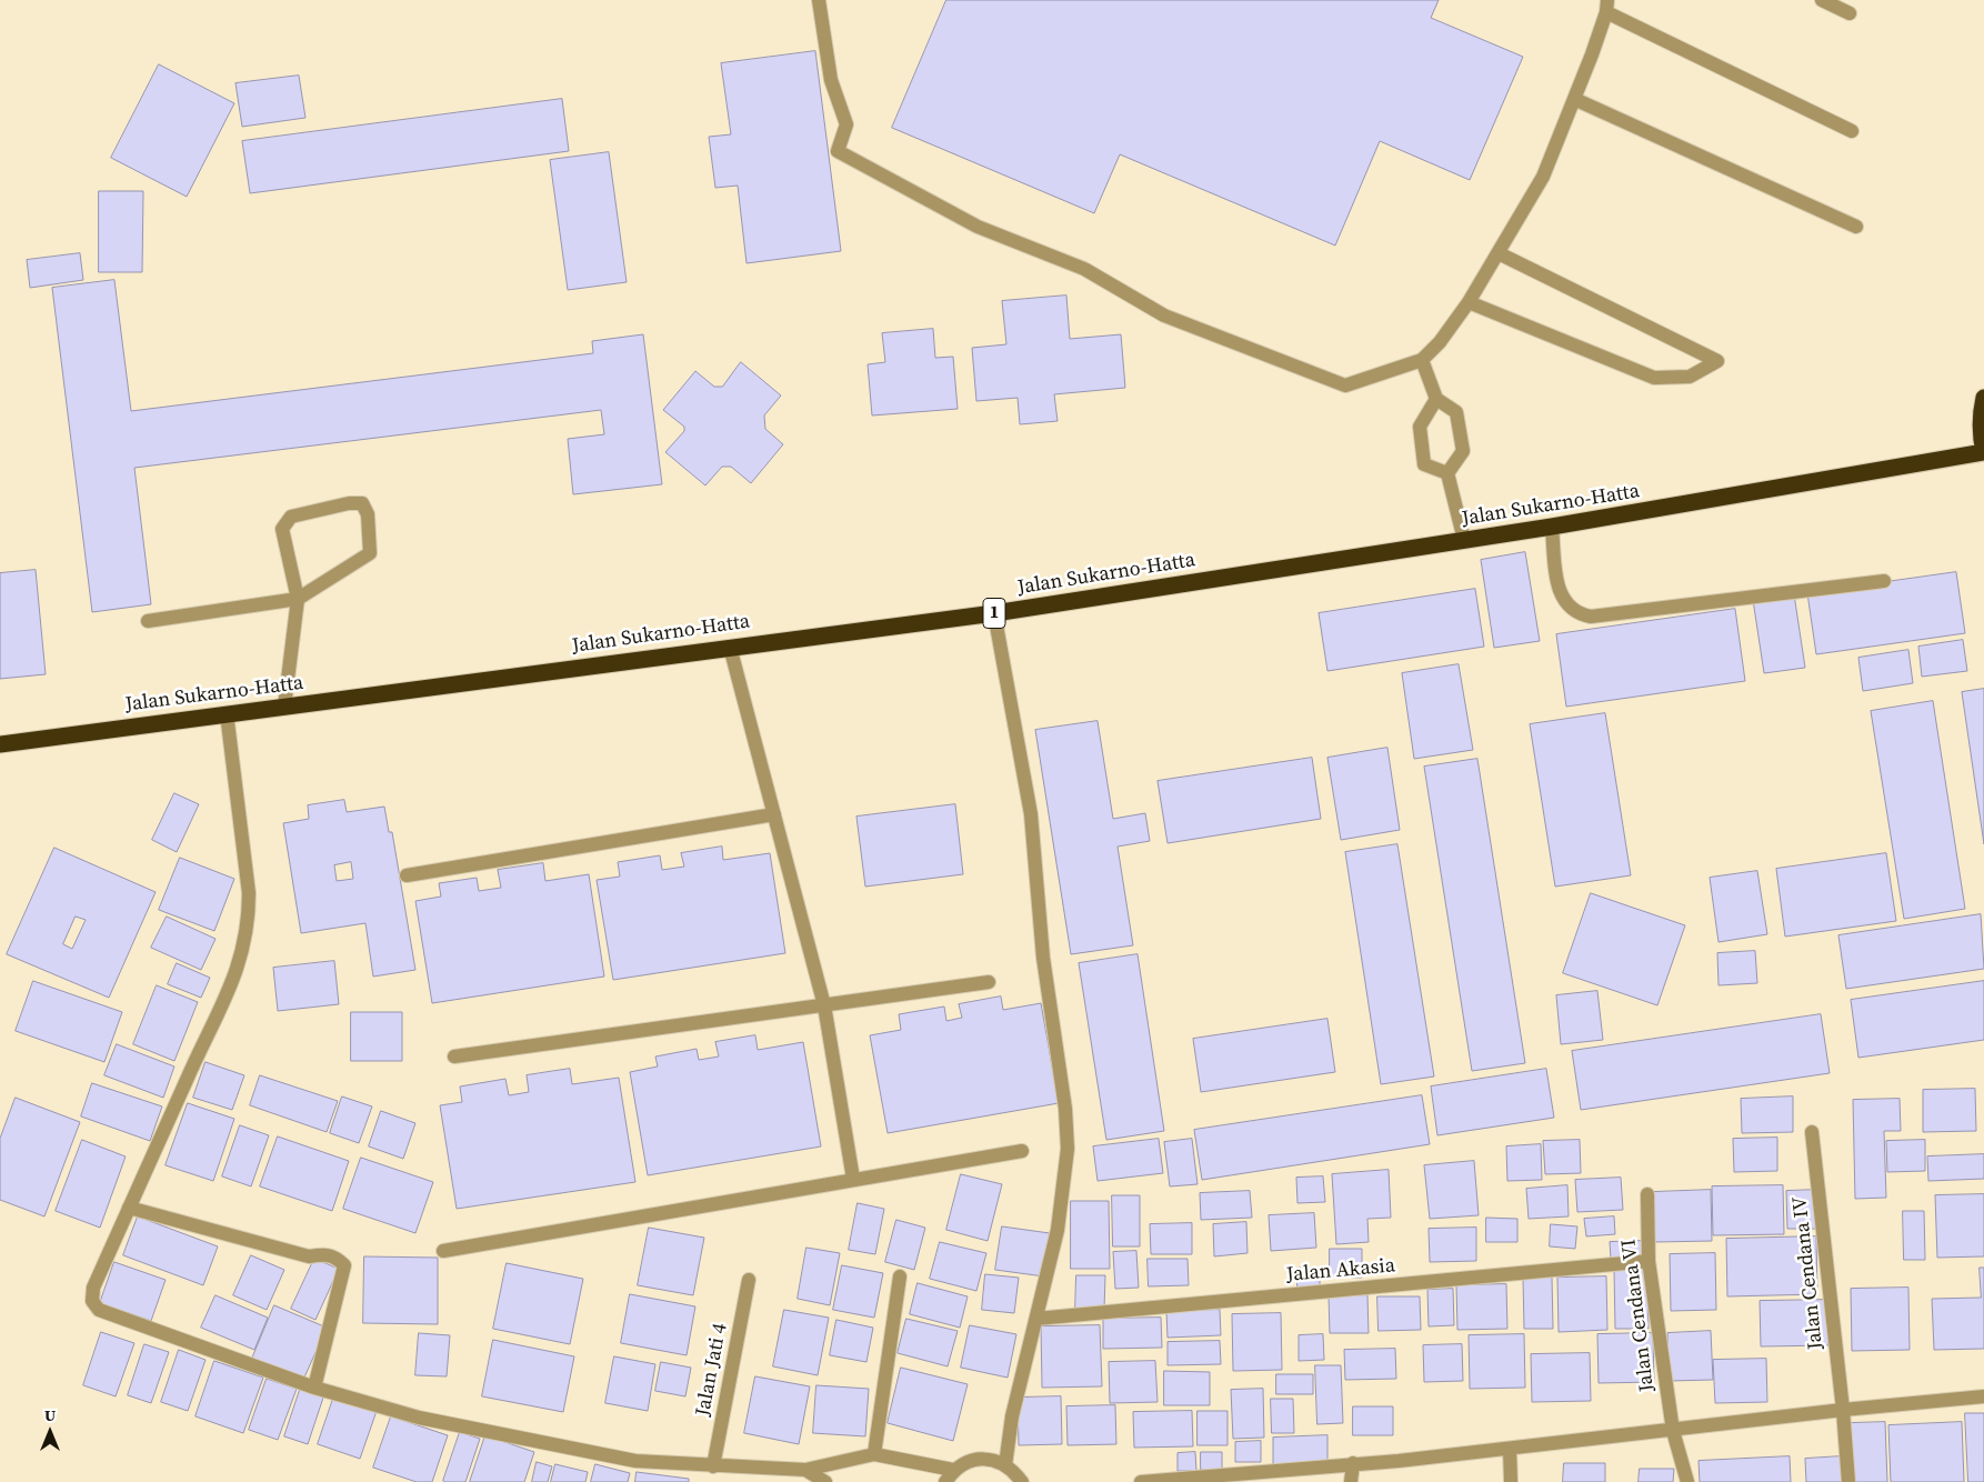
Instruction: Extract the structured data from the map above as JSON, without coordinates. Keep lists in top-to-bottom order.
{
  "streets": {
    "highway": ["Jalan Sukarno-Hatta", "1"],
    "street": [
      "Jalan Akasia",
      "Jalan Cendana IV",
      "Jalan Cendana VI",
      "Jalan Jati 4"
    ]
  },
  "crossings": [
    ["Jalan Sukarno-Hatta", "1"],
    ["Jalan Akasia", "Jalan Cendana VI"]
  ],
  "north": "top"
}
